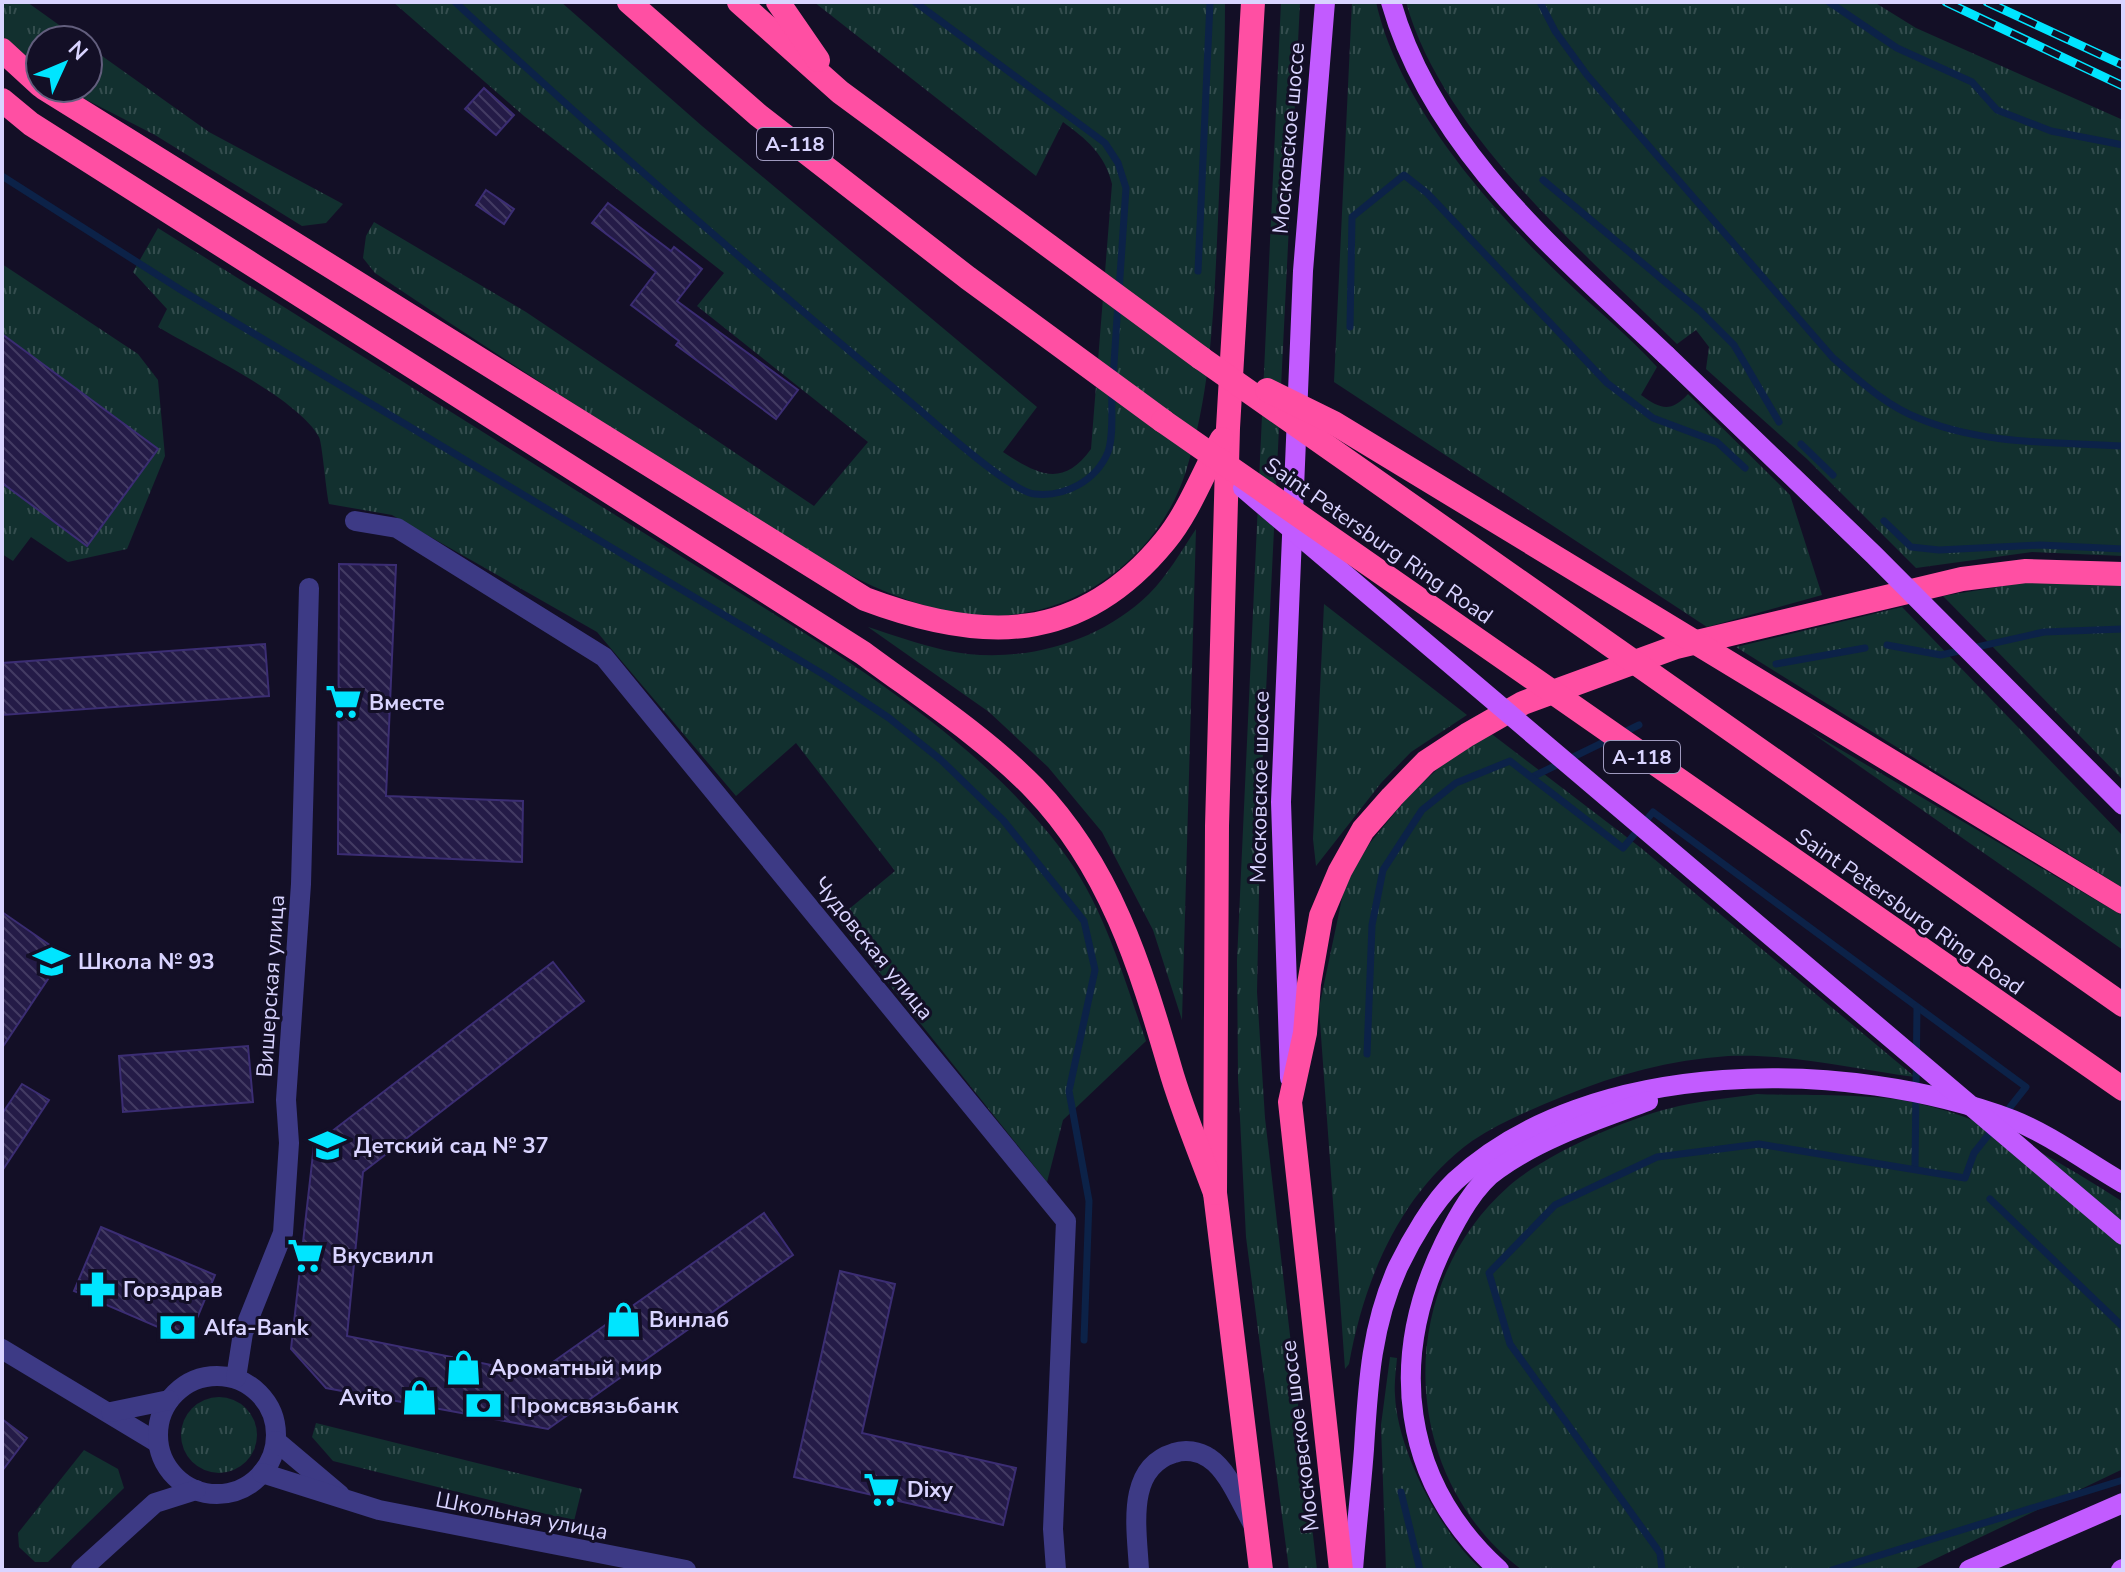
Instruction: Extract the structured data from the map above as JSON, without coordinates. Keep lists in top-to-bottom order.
{
  "streets": {
    "highway": ["Московское шоссе", "А-118", "Saint Petersburg Ring Road"],
    "street": ["Чудовская улица", "Вишерская улица", "Школьная улица"]
  },
  "crossings": [
    ["Вишерская улица", "Школьная улица"]
  ],
  "places": {
    "supermarket": ["Вместе", "Вкусвилл", "Dixy"],
    "school or university": ["Школа № 93", "Детский сад № 37"],
    "pharmacy": ["Горздрав"],
    "shop": ["Винлаб", "Ароматный мир", "Avito"],
    "bank": ["Alfa-Bank", "Промсвязьбанк"]
  },
  "north": "top right"
}
